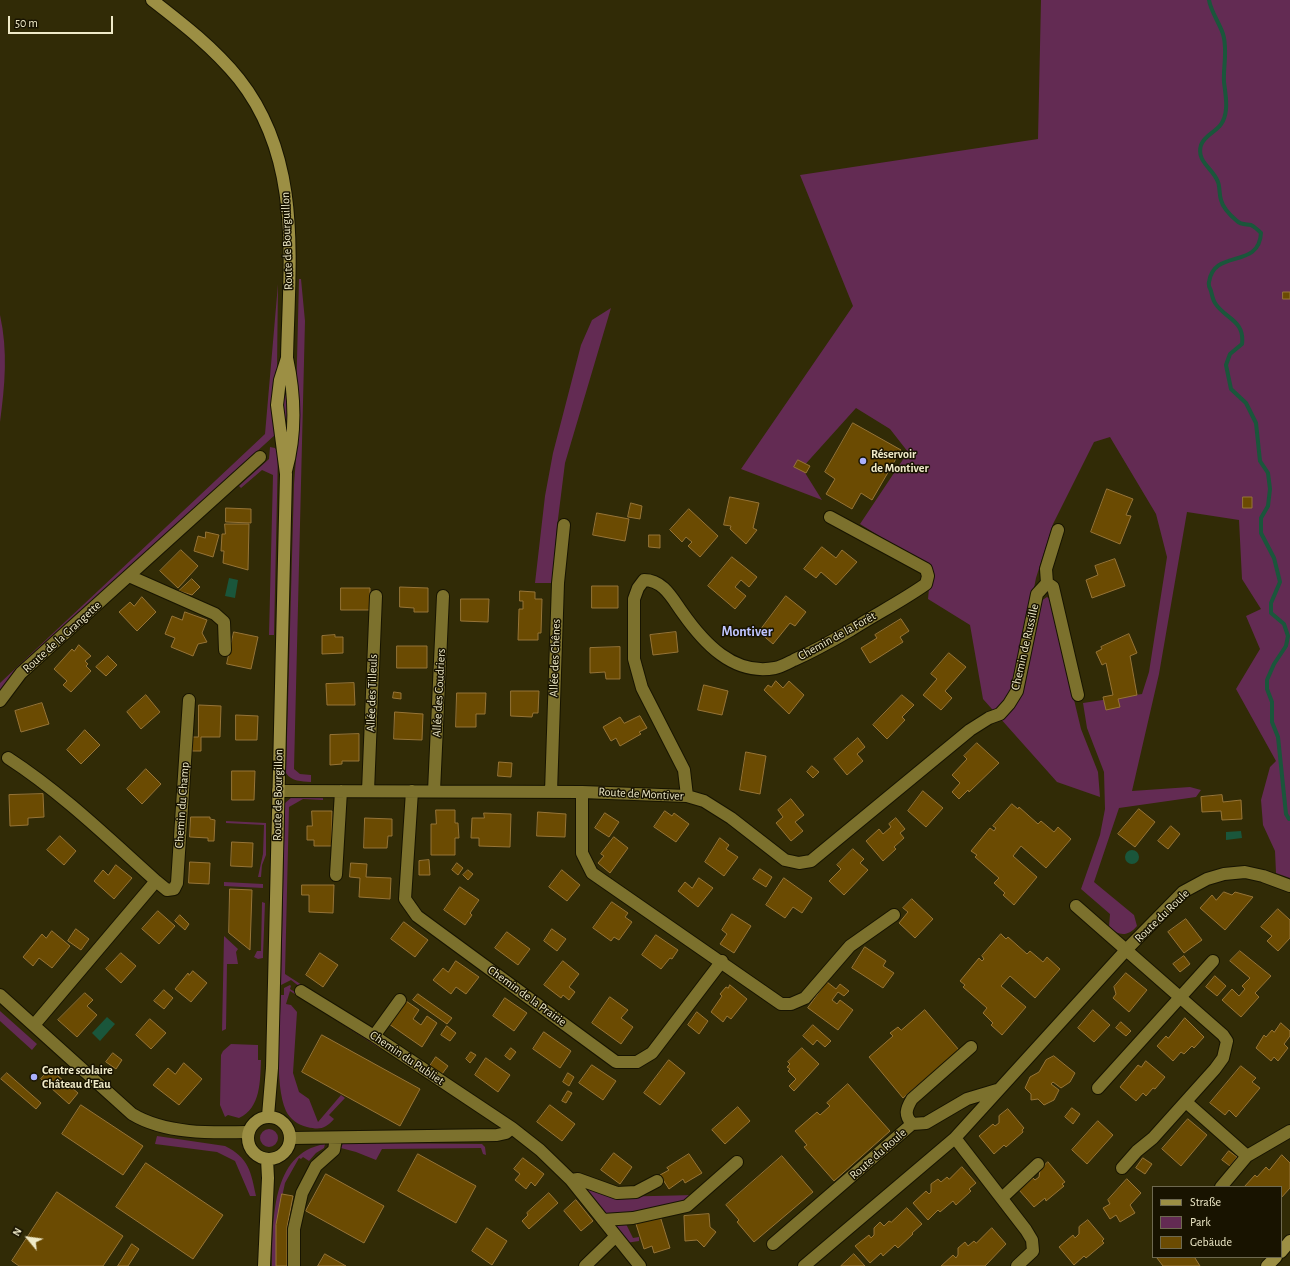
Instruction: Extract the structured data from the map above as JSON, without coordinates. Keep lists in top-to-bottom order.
{
  "streets": {
    "main road": ["Route de Bourguillon", "Route de Bourgillon"],
    "street": [
      "Chemin de la Forêt",
      "Route de la Grangette",
      "Chemin de Russille",
      "Allée des Chênes",
      "Allée des Tilleuls",
      "Allée des Coudriers",
      "Route de Montiver",
      "Chemin du Champ",
      "Route du Roule",
      "Chemin de la Prairie",
      "Chemin du Publiet"
    ]
  },
  "crossings": [
    ["Route de Bourguillon", "Route de Bourgillon"],
    ["Chemin de la Forêt", "Route de Montiver"],
    ["Chemin de Russille", "Route de Montiver"],
    ["Allée des Chênes", "Route de Montiver"],
    ["Allée des Tilleuls", "Route de Montiver"],
    ["Allée des Coudriers", "Route de Montiver"],
    ["Route de Montiver", "Route de Bourgillon"],
    ["Route de Montiver", "Chemin de la Prairie"]
  ],
  "districts": ["Montiver"],
  "places": ["Réservoir de Montiver", "Centre scolaire Château d'Eau"],
  "legend": ["Straße", "Park", "Gebäude"],
  "scale_bar": "50 m",
  "north": "top left"
}
